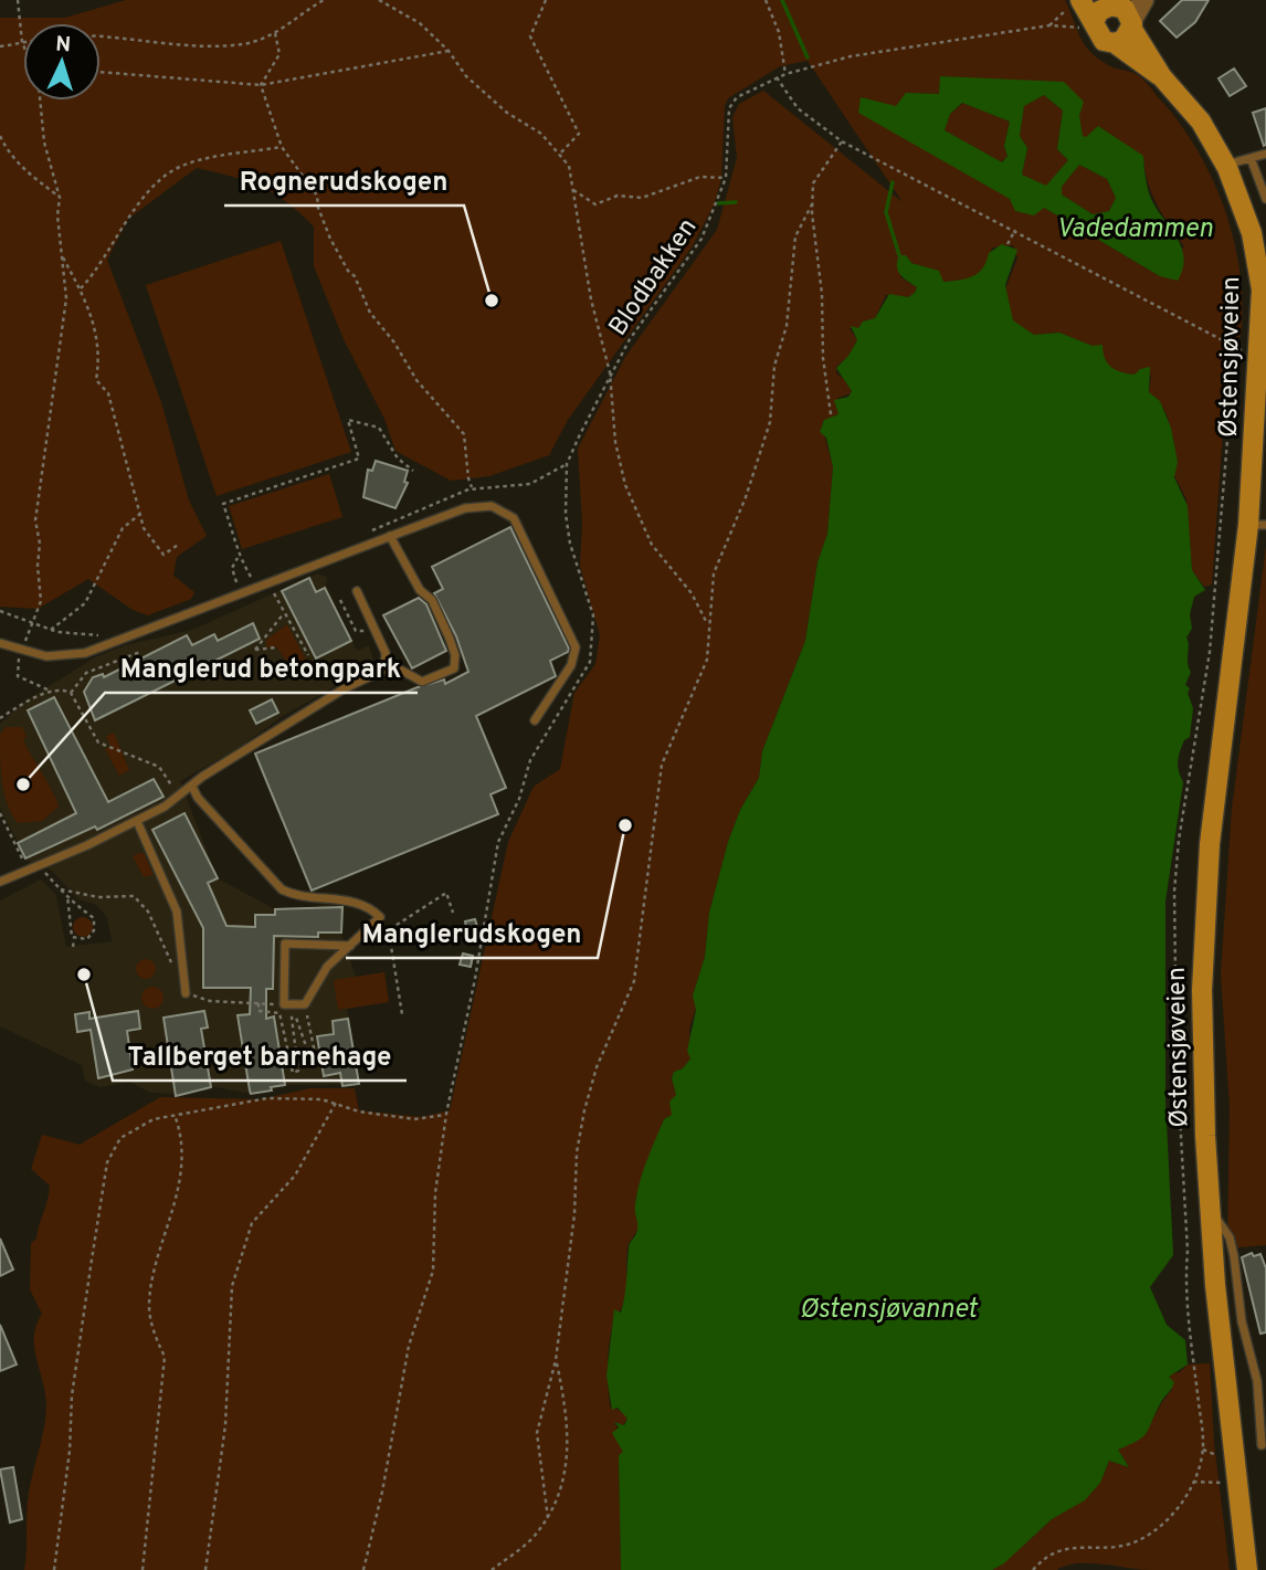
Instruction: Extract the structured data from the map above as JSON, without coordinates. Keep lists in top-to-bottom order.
{
  "streets": {
    "main road": ["Østensjøveien"],
    "path": ["Blodbakken"]
  },
  "water": ["Vadedammen", "Østensjøvannet"],
  "places": [
    "Rognerudskogen",
    "Manglerud betongpark",
    "Manglerudskogen",
    "Tallberget barnehage"
  ],
  "north": "top"
}
